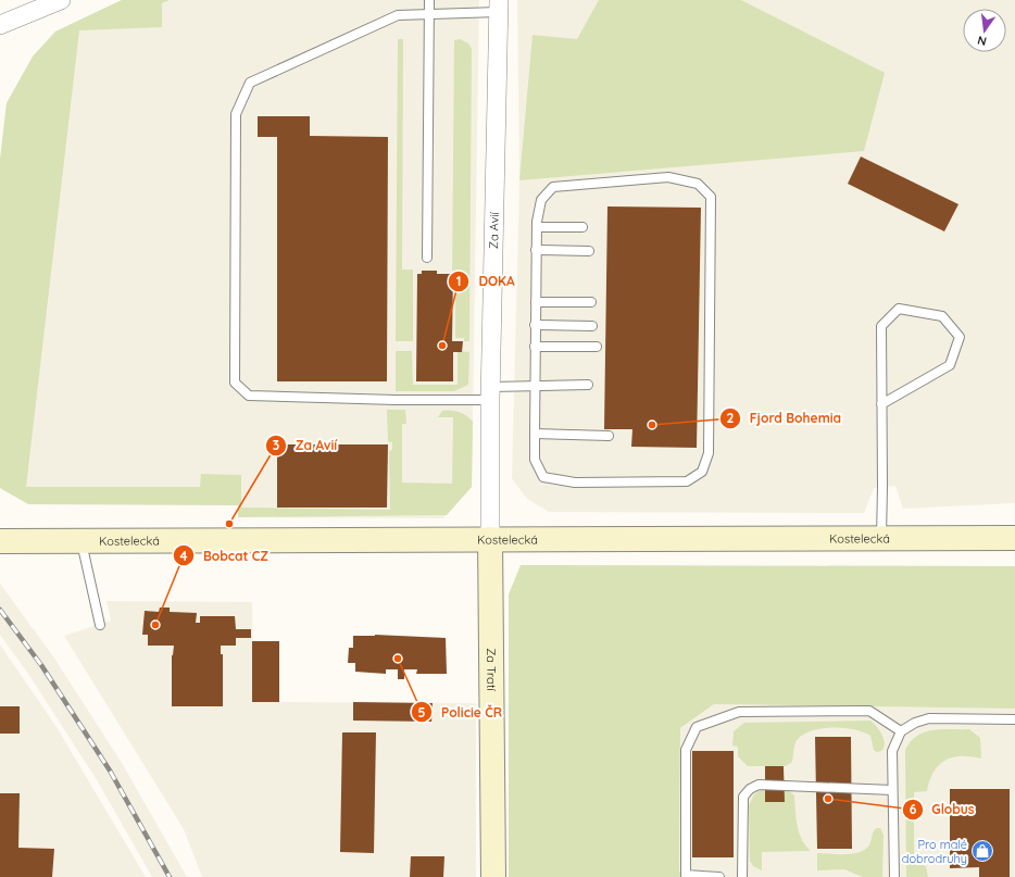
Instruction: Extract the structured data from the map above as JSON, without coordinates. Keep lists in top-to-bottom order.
{
  "streets": {
    "street": ["Za Avií", "Kostelecká", "Za Tratí"]
  },
  "crossings": [
    ["Za Avií", "Kostelecká"],
    ["Za Avií", "Za Tratí"],
    ["Kostelecká", "Za Tratí"]
  ],
  "places": {
    "other": [
      "DOKA",
      "Fjord Bohemia",
      "Za Avií",
      "Bobcat CZ",
      "Policie ČR",
      "Globus"
    ],
    "shop": ["Pro malé dobrodruhy"]
  },
  "north": "bottom"
}
